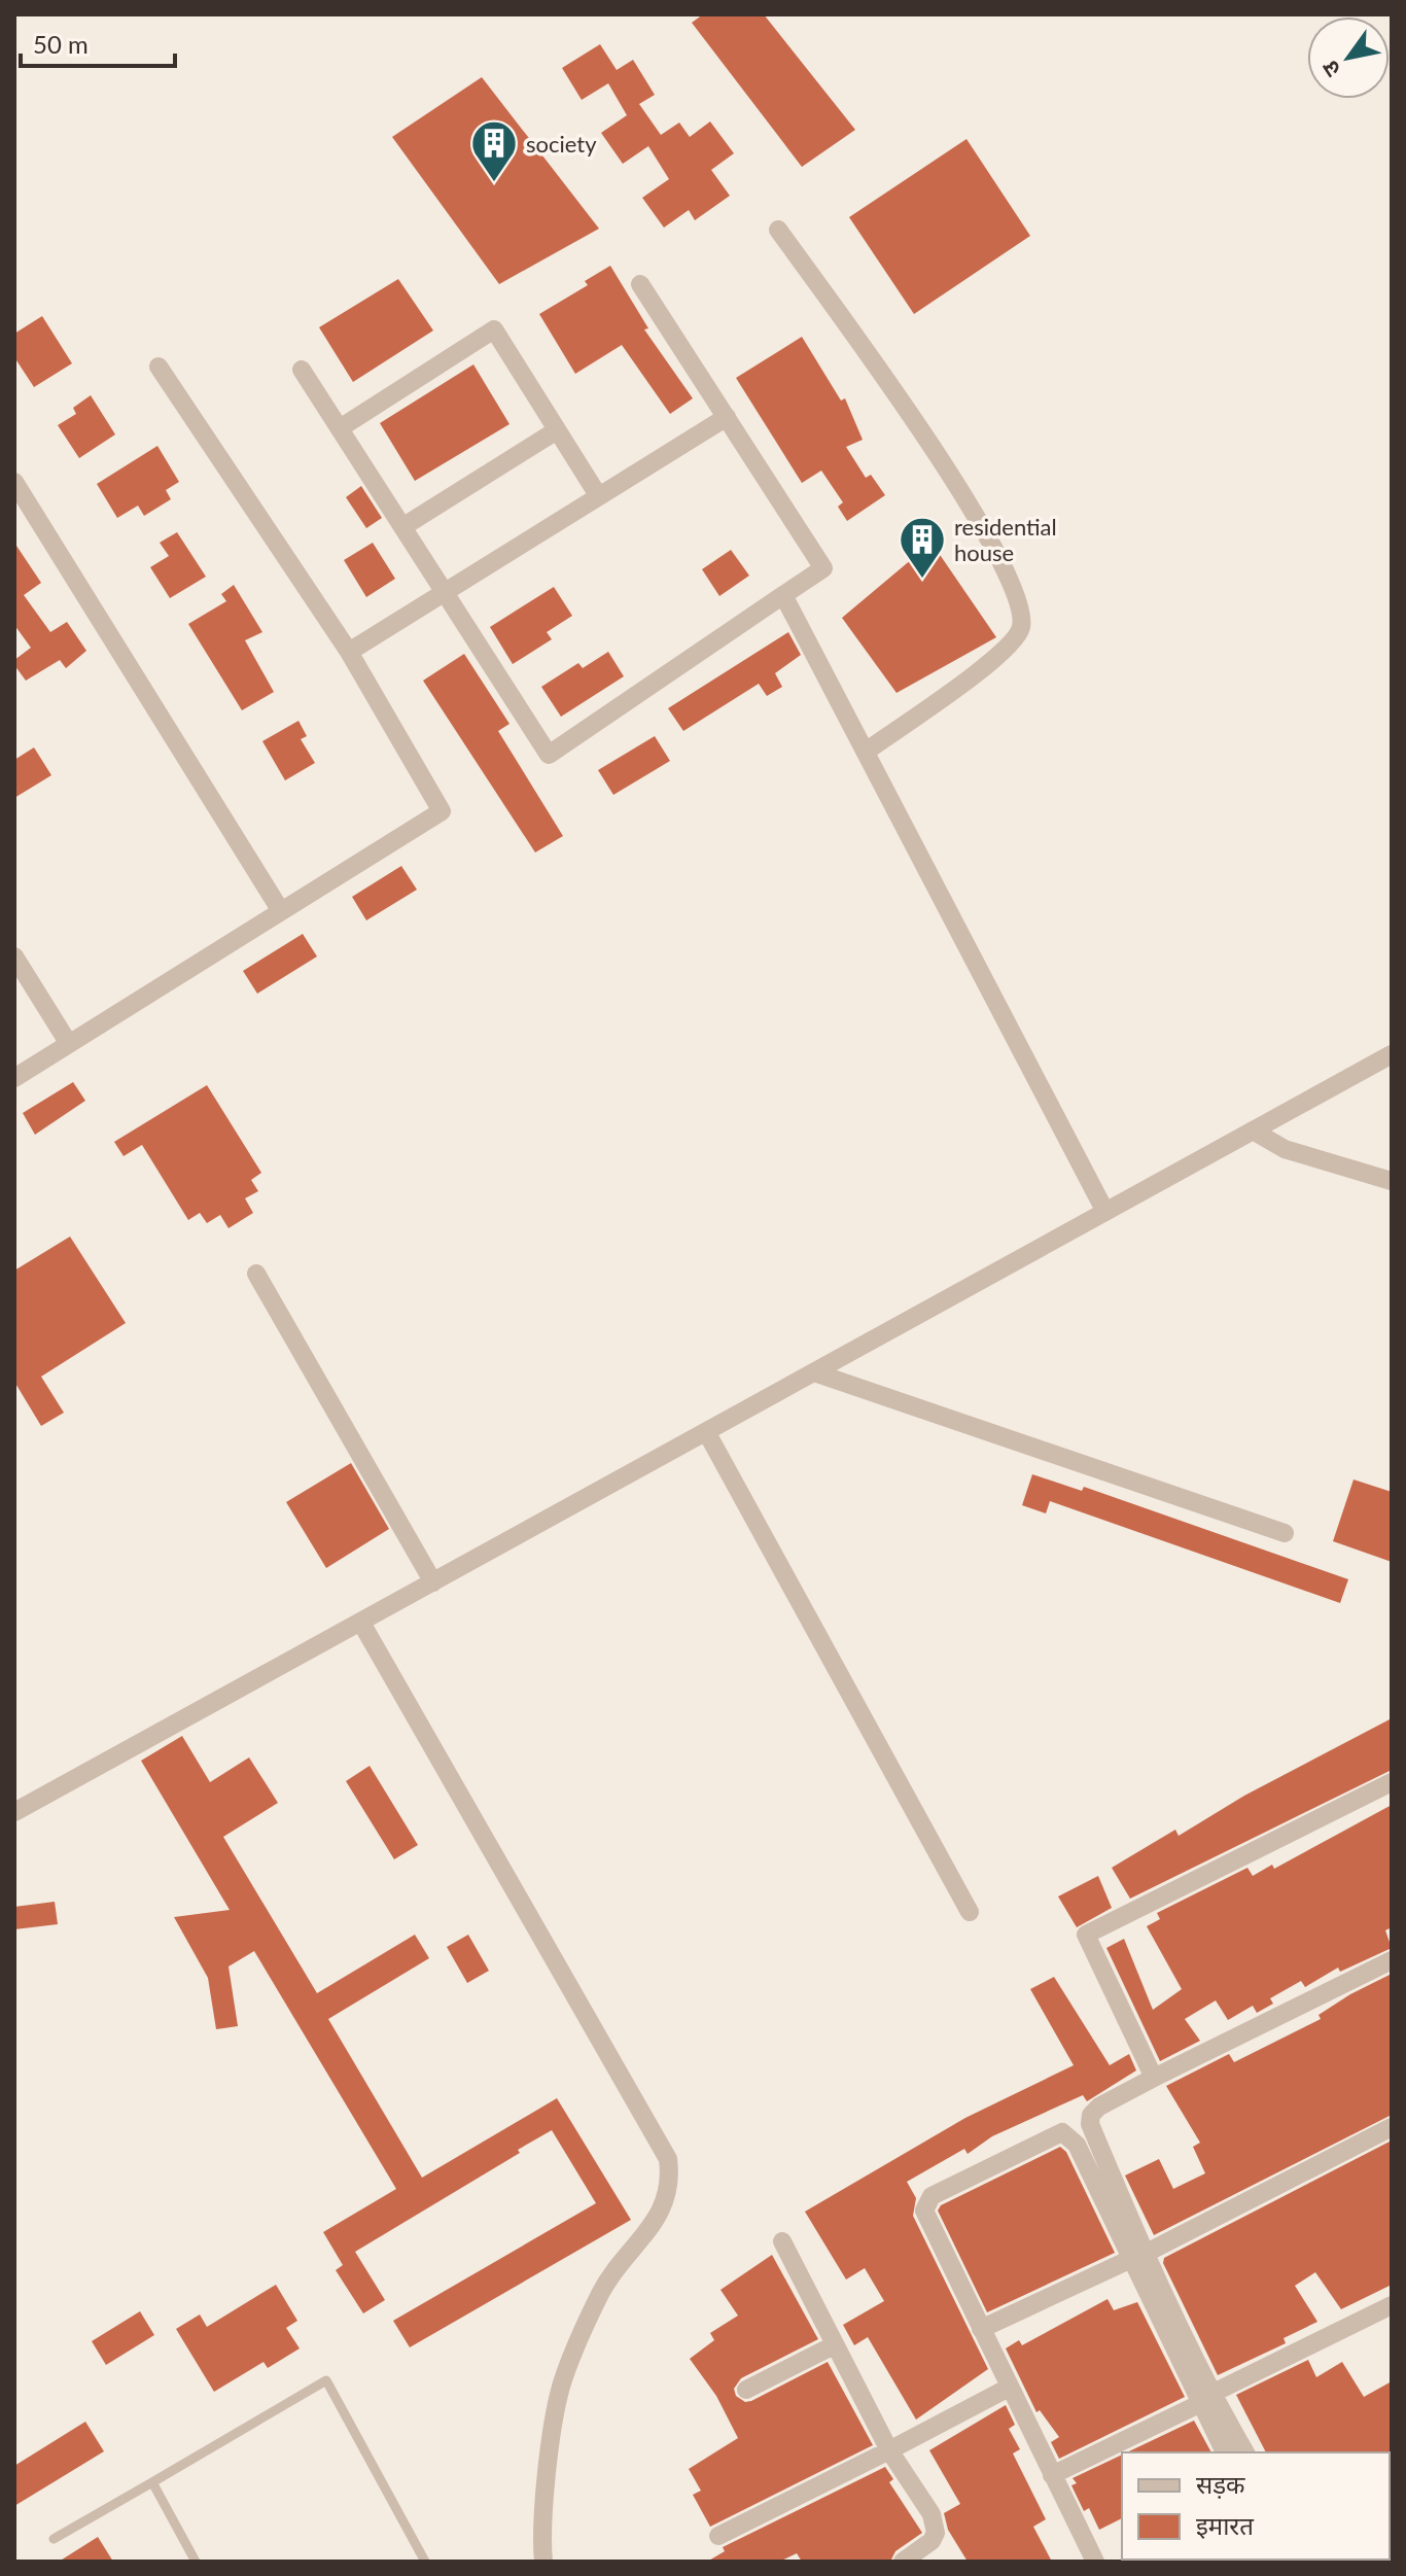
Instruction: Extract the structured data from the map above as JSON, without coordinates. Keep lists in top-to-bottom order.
{
  "places": {
    "building": ["society", "residential house"]
  },
  "legend": ["सड़क", "इमारत"],
  "scale_bar": "50 m",
  "north": "bottom left"
}
